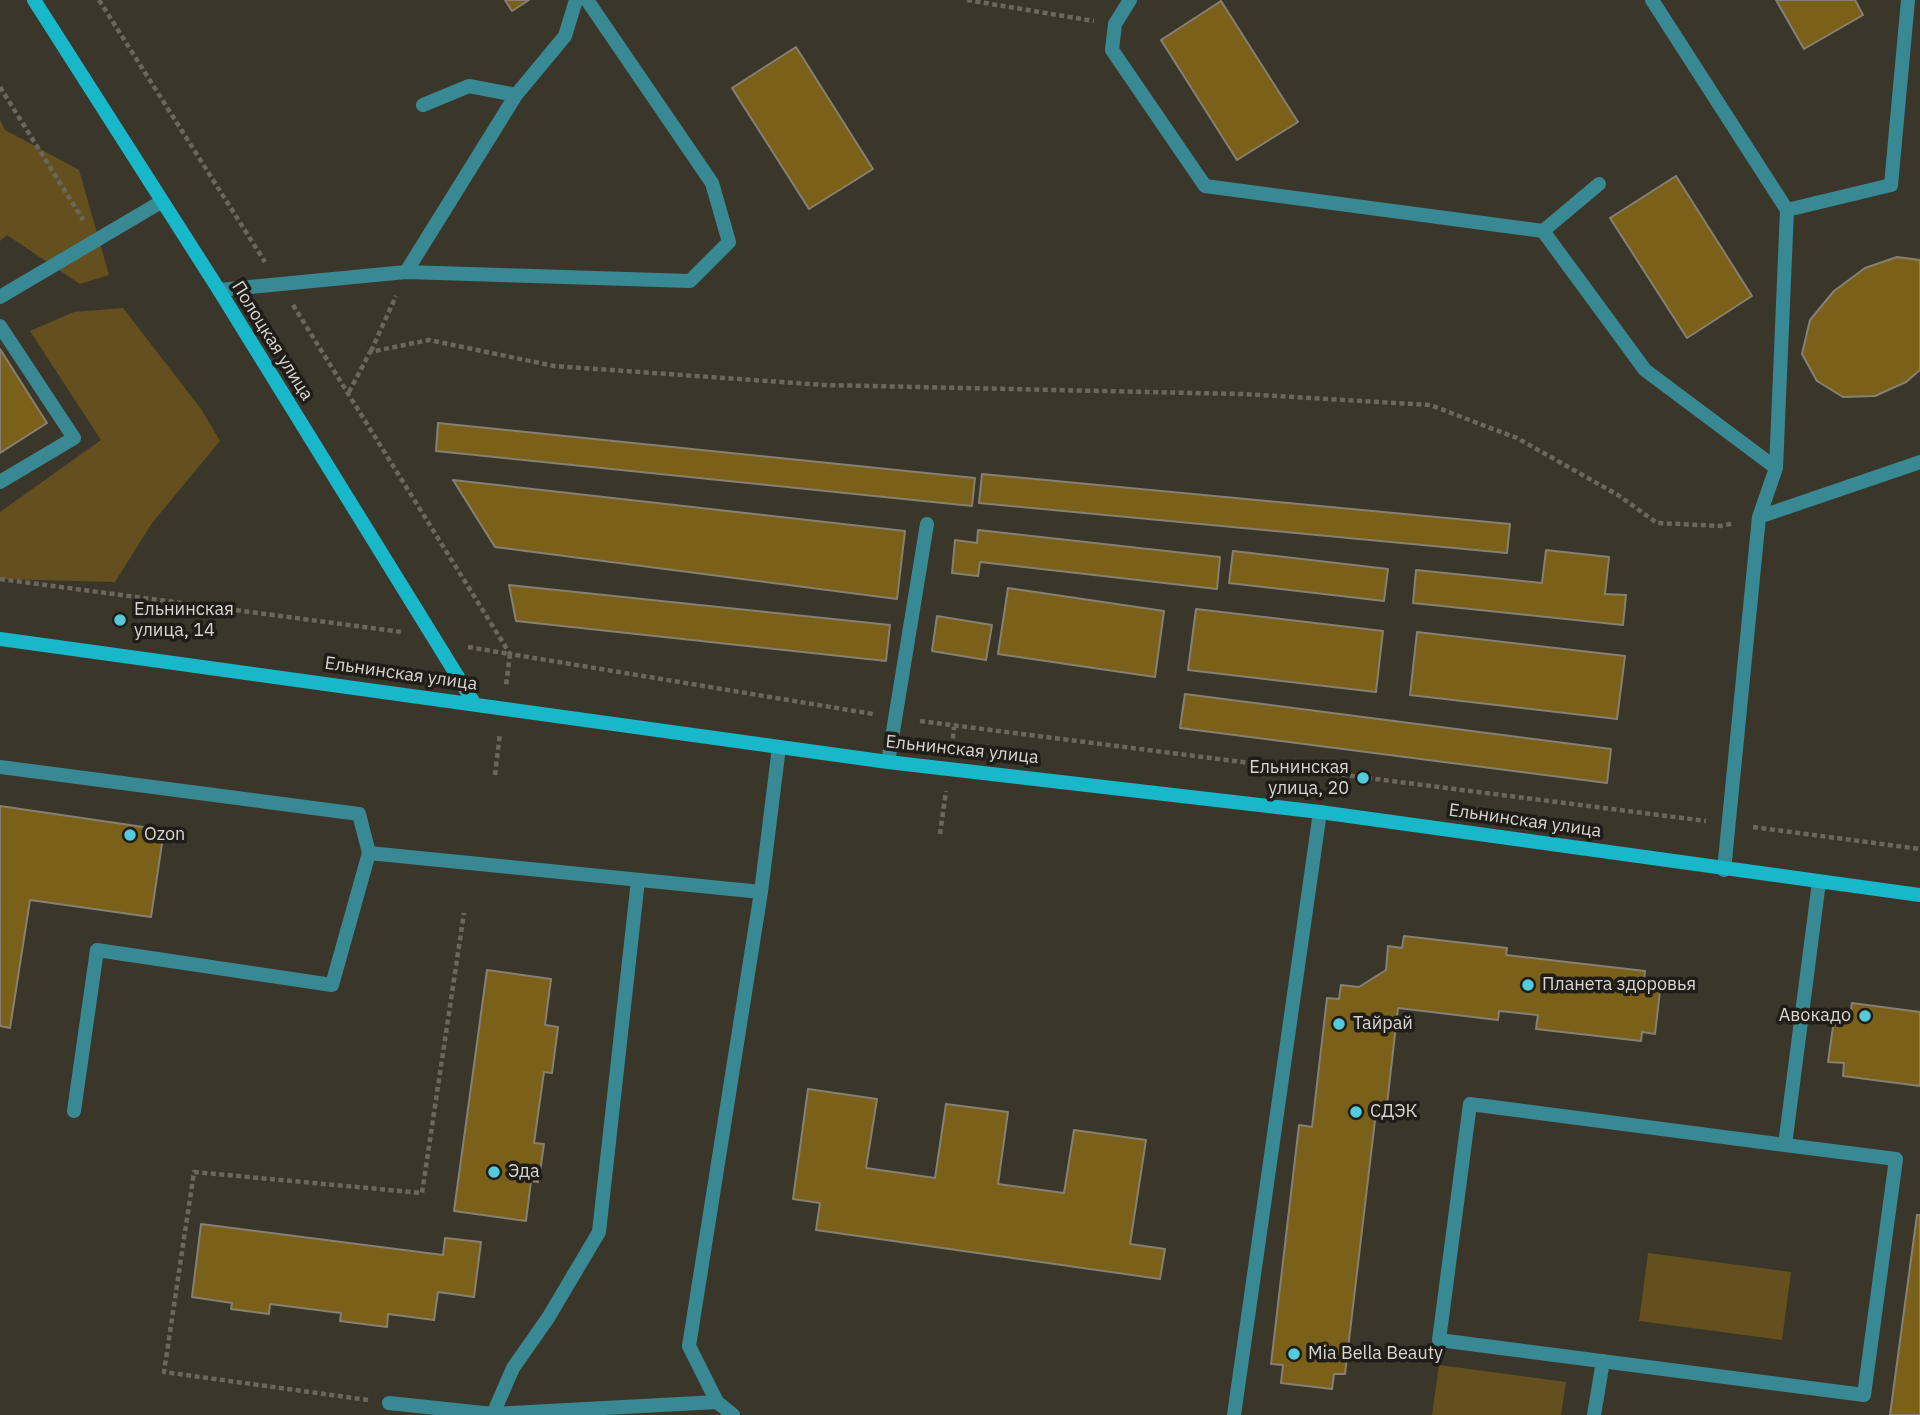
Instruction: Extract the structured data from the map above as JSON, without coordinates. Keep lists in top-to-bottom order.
{
  "streets": {
    "street": ["Полоцкая улица", "Ельнинская улица"]
  },
  "crossings": [
    ["Полоцкая улица", "Ельнинская улица"]
  ],
  "places": [
    "Ельнинская улица, 14",
    "Ельнинская улица, 20",
    "Ozon",
    "Планета здоровья",
    "Авокадо",
    "Тайрай",
    "СДЭК",
    "Эда",
    "Mia Bella Beauty"
  ]
}
